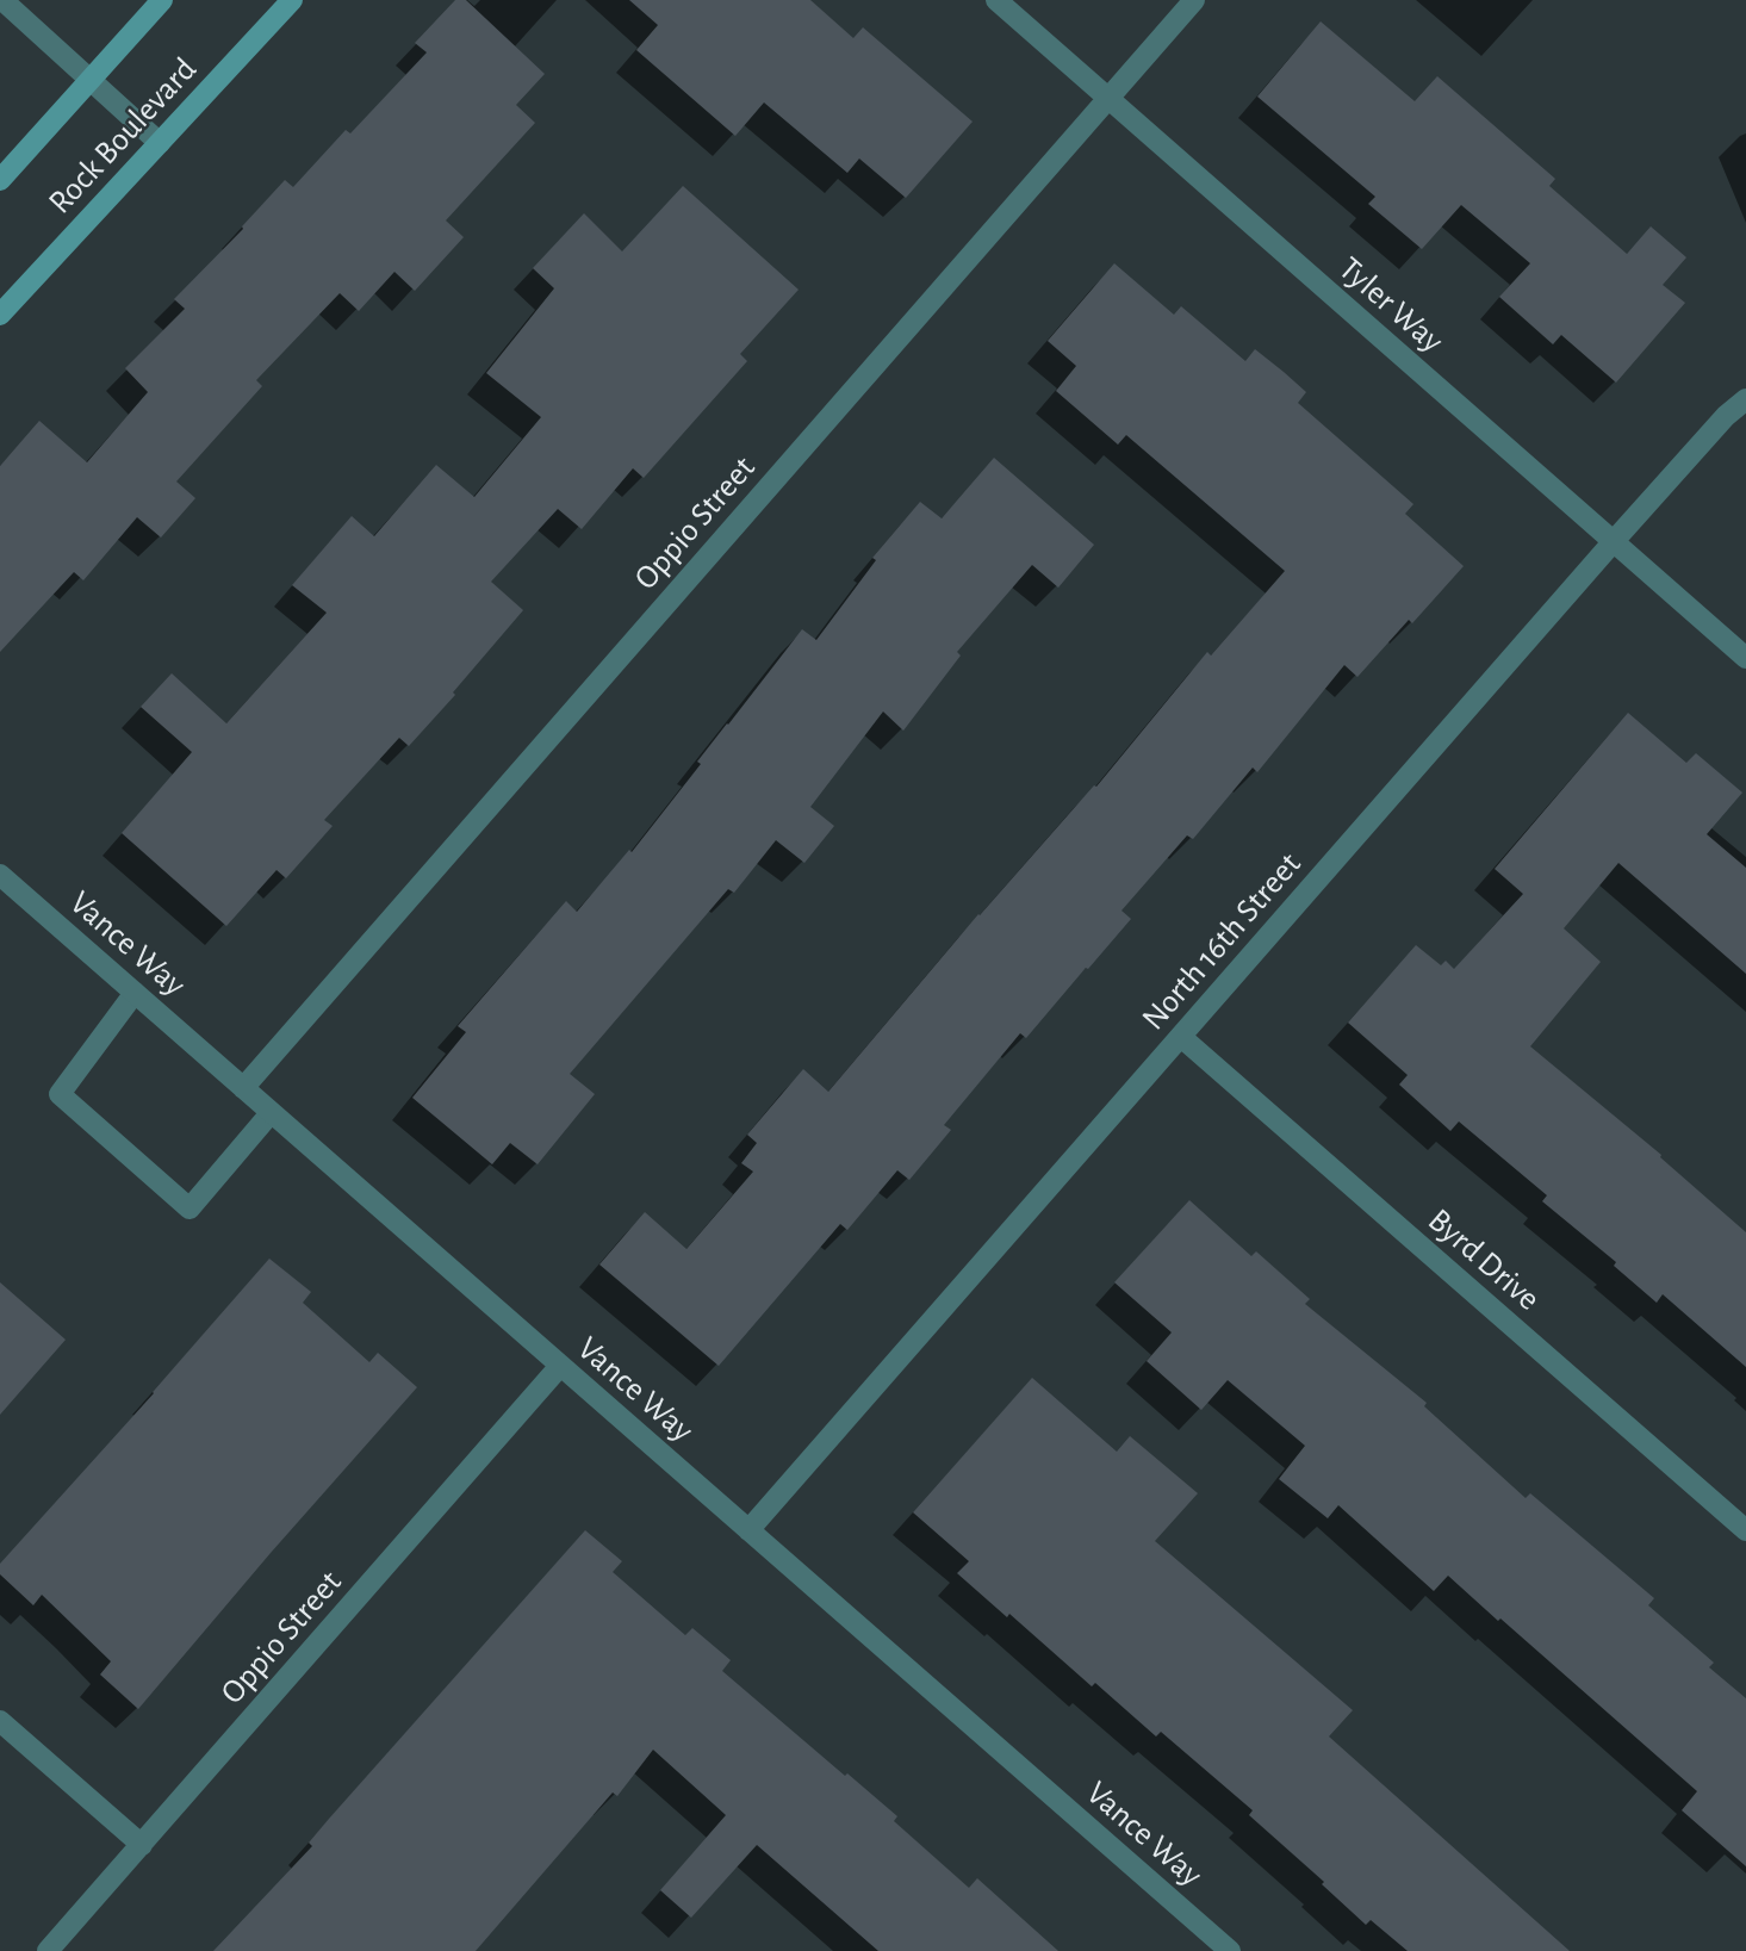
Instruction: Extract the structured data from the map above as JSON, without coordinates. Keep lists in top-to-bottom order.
{
  "streets": {
    "main road": ["Rock Boulevard"],
    "street": [
      "Tyler Way",
      "Oppio Street",
      "North 16th Street",
      "Vance Way",
      "Byrd Drive"
    ]
  },
  "crossings": [
    ["Tyler Way", "Oppio Street"],
    ["Tyler Way", "North 16th Street"],
    ["Oppio Street", "Vance Way"],
    ["North 16th Street", "Vance Way"],
    ["North 16th Street", "Byrd Drive"]
  ]
}
